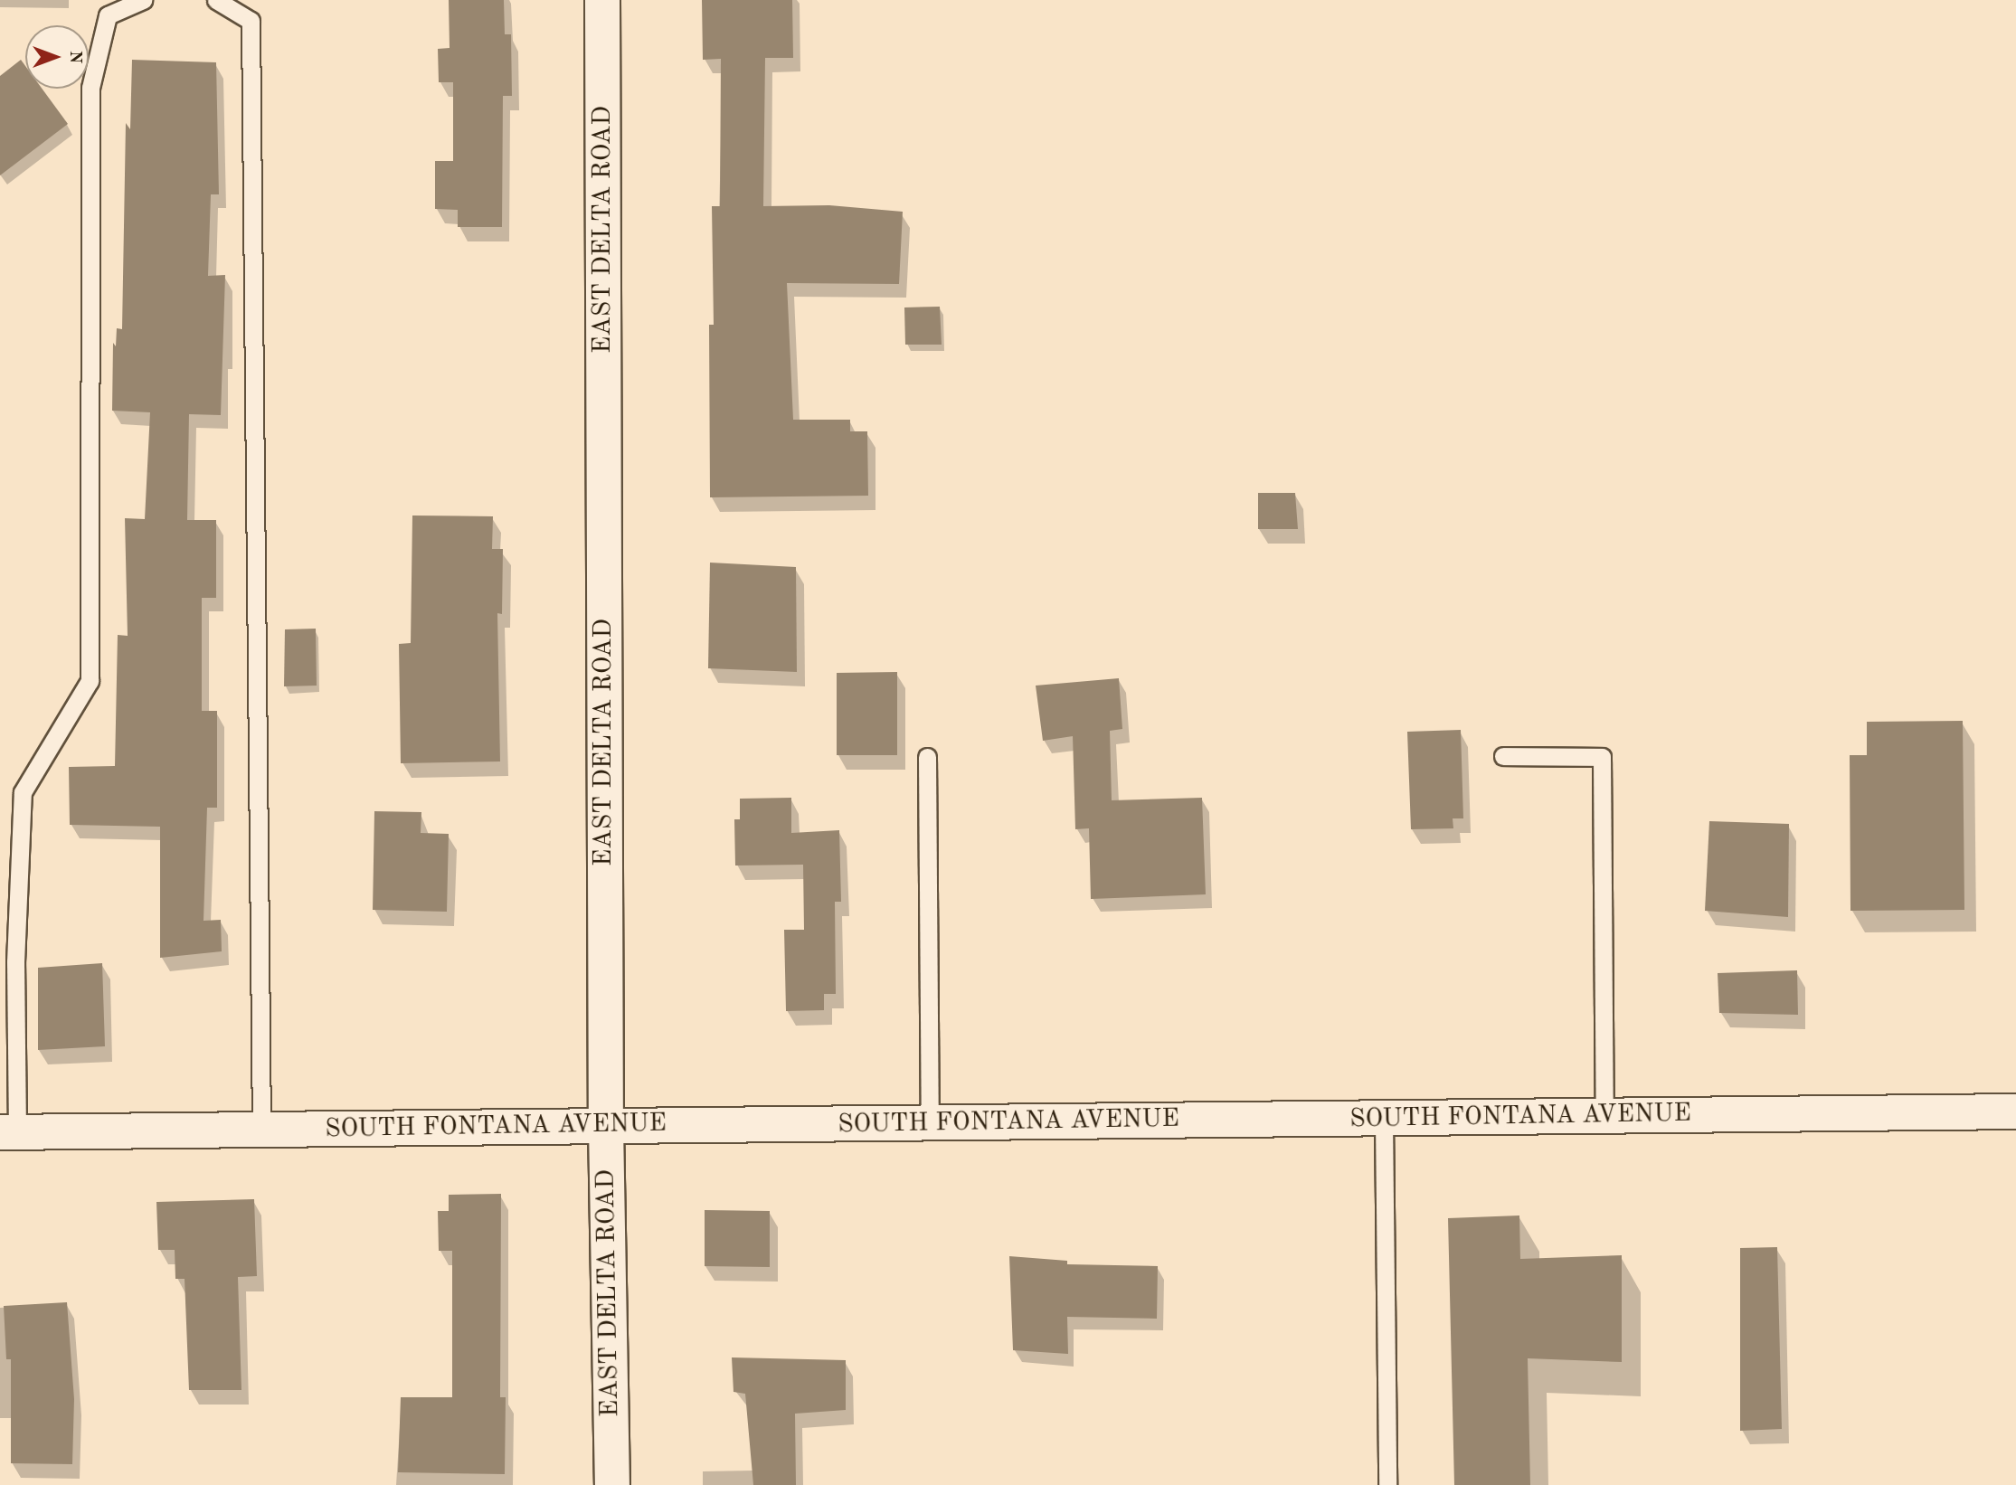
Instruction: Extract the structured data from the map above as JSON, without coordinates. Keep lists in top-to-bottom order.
{
  "streets": {
    "street": ["EAST DELTA ROAD", "SOUTH FONTANA AVENUE"]
  },
  "crossings": [
    ["EAST DELTA ROAD", "SOUTH FONTANA AVENUE"]
  ],
  "north": "right"
}
